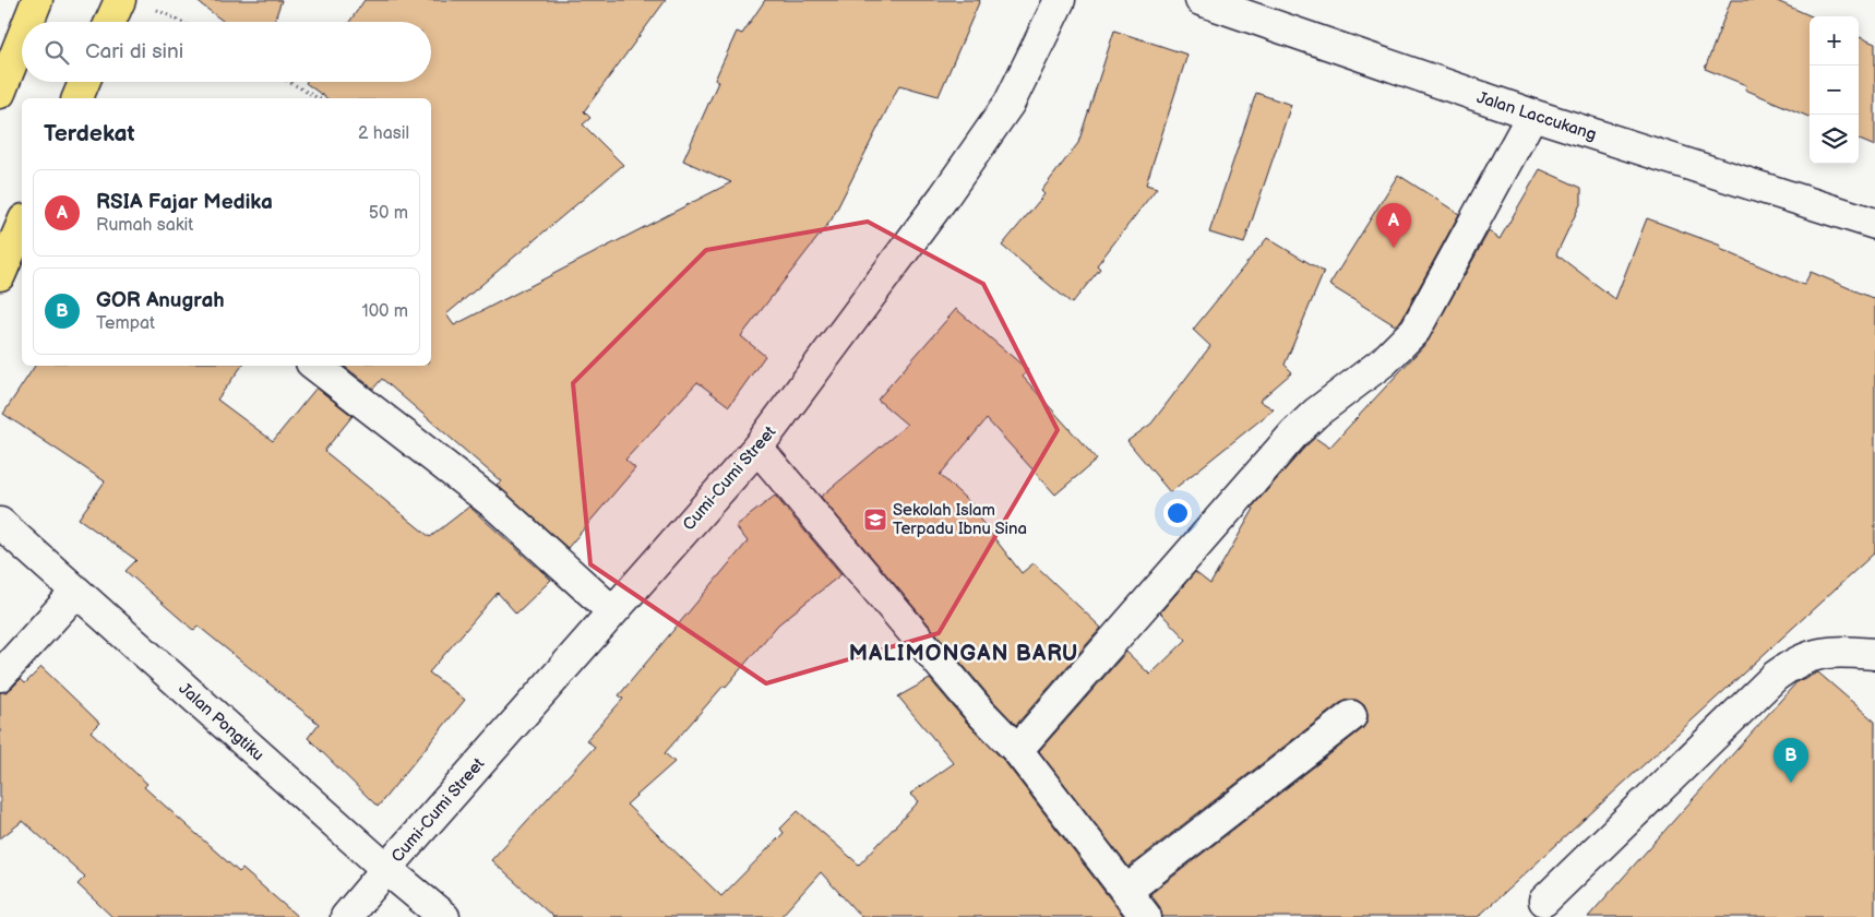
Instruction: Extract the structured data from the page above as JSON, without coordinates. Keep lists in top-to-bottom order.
{
  "streets": {
    "street": ["Jalan Laccukang", "Cumi-Cumi Street", "Jalan Pongtiku"]
  },
  "crossings": [
    ["Cumi-Cumi Street", "Jalan Pongtiku"]
  ],
  "districts": ["MALIMONGAN BARU"],
  "places": {
    "school or university": ["Sekolah Islam Terpadu Ibnu Sina"]
  },
  "page": {
    "map_buttons": ["+", "−"],
    "search": "Cari di sini",
    "heading": ["Terdekat", "2 hasil"],
    "list": [
      {
        "mark": "A",
        "name": "RSIA Fajar Medika",
        "note": "Rumah sakit",
        "value": "50 m"
      },
      {
        "mark": "B",
        "name": "GOR Anugrah",
        "note": "Tempat",
        "value": "100 m"
      }
    ],
    "pins": ["A", "B"]
  }
}
